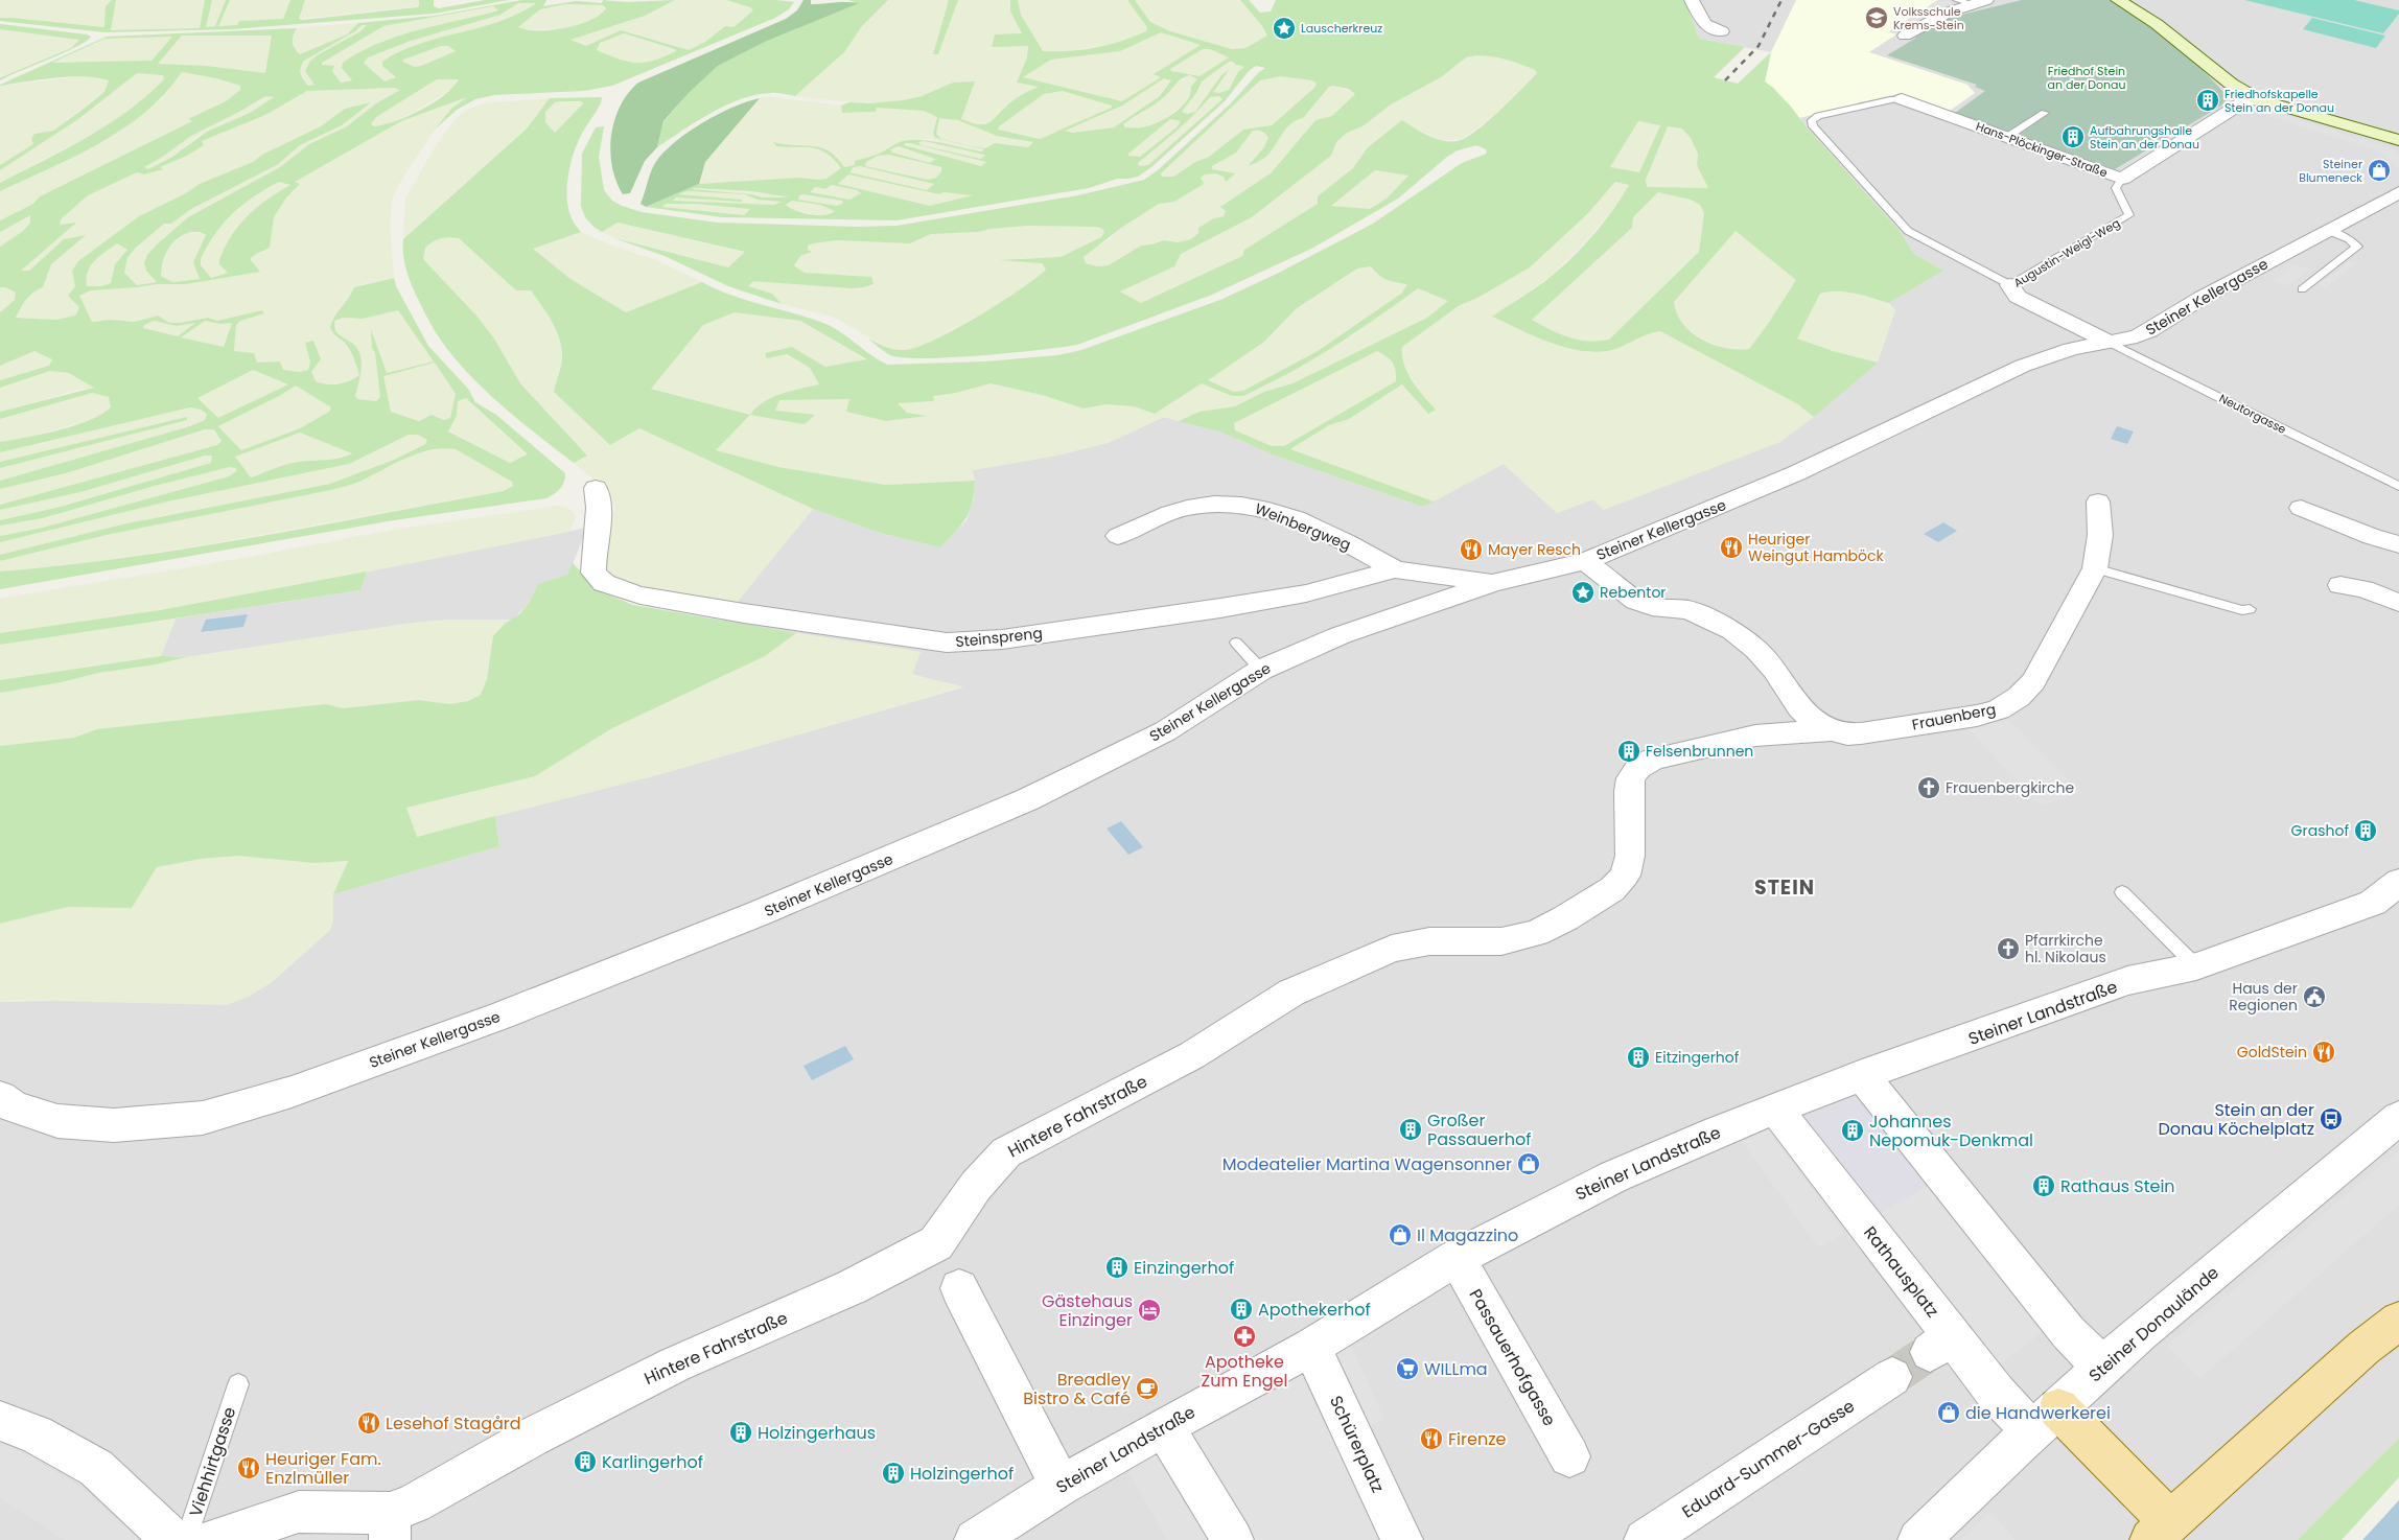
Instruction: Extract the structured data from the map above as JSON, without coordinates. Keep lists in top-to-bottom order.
{
  "streets": {
    "street": [
      "Hans-Plöckinger-Straße",
      "Augustin-Weigl-Weg",
      "Steiner Kellergasse",
      "Weinbergweg",
      "Steinspreng",
      "Frauenberg",
      "Steiner Landstraße",
      "Hintere Fahrstraße",
      "Rathausplatz",
      "Steiner Donaulände",
      "Passauerhofgasse",
      "Schürerplatz",
      "Eduard-Summer-Gasse"
    ],
    "lane": ["Neutorgasse", "Viehhirtgasse"]
  },
  "crossings": [
    ["Hans-Plöckinger-Straße", "Augustin-Weigl-Weg"],
    ["Augustin-Weigl-Weg", "Steiner Kellergasse"],
    ["Augustin-Weigl-Weg", "Neutorgasse"],
    ["Steiner Kellergasse", "Neutorgasse"],
    ["Steiner Kellergasse", "Steinspreng"],
    ["Steiner Kellergasse", "Frauenberg"],
    ["Weinbergweg", "Steinspreng"],
    ["Frauenberg", "Hintere Fahrstraße"],
    ["Steiner Landstraße", "Rathausplatz"],
    ["Steiner Landstraße", "Passauerhofgasse"],
    ["Steiner Landstraße", "Schürerplatz"],
    ["Rathausplatz", "Steiner Donaulände"]
  ],
  "districts": ["STEIN"],
  "parks": ["Friedhof Stein an der Donau"],
  "places": {
    "school or university": ["Volksschule Krems-Stein"],
    "place": ["Lauscherkreuz", "Rebentor"],
    "building": [
      "Friedhofskapelle Stein an der Donau",
      "Aufbahrungshalle Stein an der Donau",
      "Felsenbrunnen",
      "Grashof",
      "Eitzingerhof",
      "Großer Passauerhof",
      "Johannes Nepomuk-Denkmal",
      "Rathaus Stein",
      "Einzingerhof",
      "Apothekerhof",
      "Holzingerhaus",
      "Karlingerhof",
      "Holzingerhof"
    ],
    "shop": [
      "Steiner Blumeneck",
      "Modeatelier Martina Wagensonner",
      "Il Magazzino",
      "die Handwerkerei"
    ],
    "restaurant": [
      "Heuriger Weingut Hamböck",
      "Mayer Resch",
      "GoldStein",
      "Lesehof Stagård",
      "Firenze",
      "Heuriger Fam. Enzlmüller"
    ],
    "church": ["Frauenbergkirche", "Pfarrkirche hl. Nikolaus"],
    "public building": ["Haus der Regionen"],
    "bus stop": ["Stein an der Donau Köchelplatz"],
    "hotel": ["Gästehaus Einzinger"],
    "pharmacy": ["Apotheke Zum Engel"],
    "supermarket": ["WILLma"],
    "cafe": ["Breadley Bistro & Café"]
  }
}
